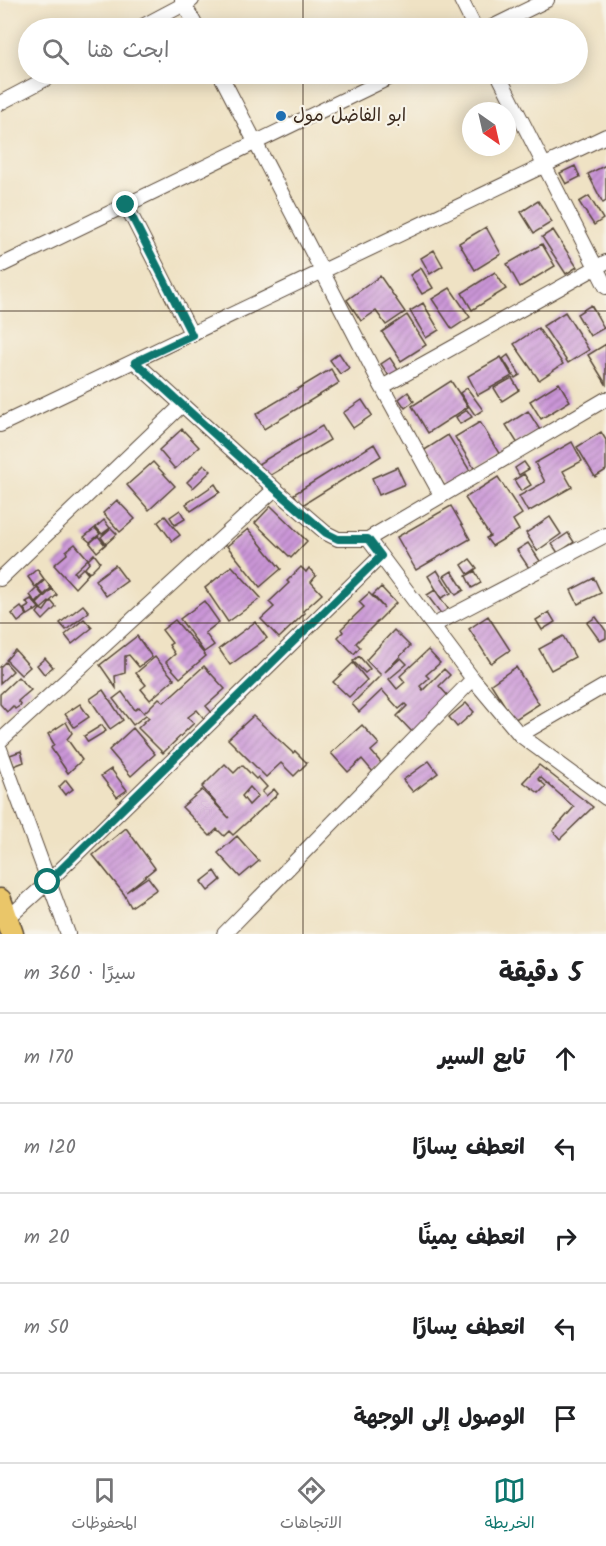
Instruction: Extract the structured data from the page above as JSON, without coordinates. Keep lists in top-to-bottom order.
{
  "places": ["ابو الفاضل مول"],
  "north": "bottom right",
  "page": {
    "search": "ابحث هنا",
    "heading": ["5 دقيقة", "سيرًا · 360 m"],
    "list": [
      ["تابع السير", "170 m"],
      ["انعطف يسارًا", "120 m"],
      ["انعطف يمينًا", "20 m"],
      ["انعطف يسارًا", "50 m"],
      "الوصول إلى الوجهة"
    ],
    "nav": ["الخريطة", "الاتجاهات", "المحفوظات"]
  }
}
